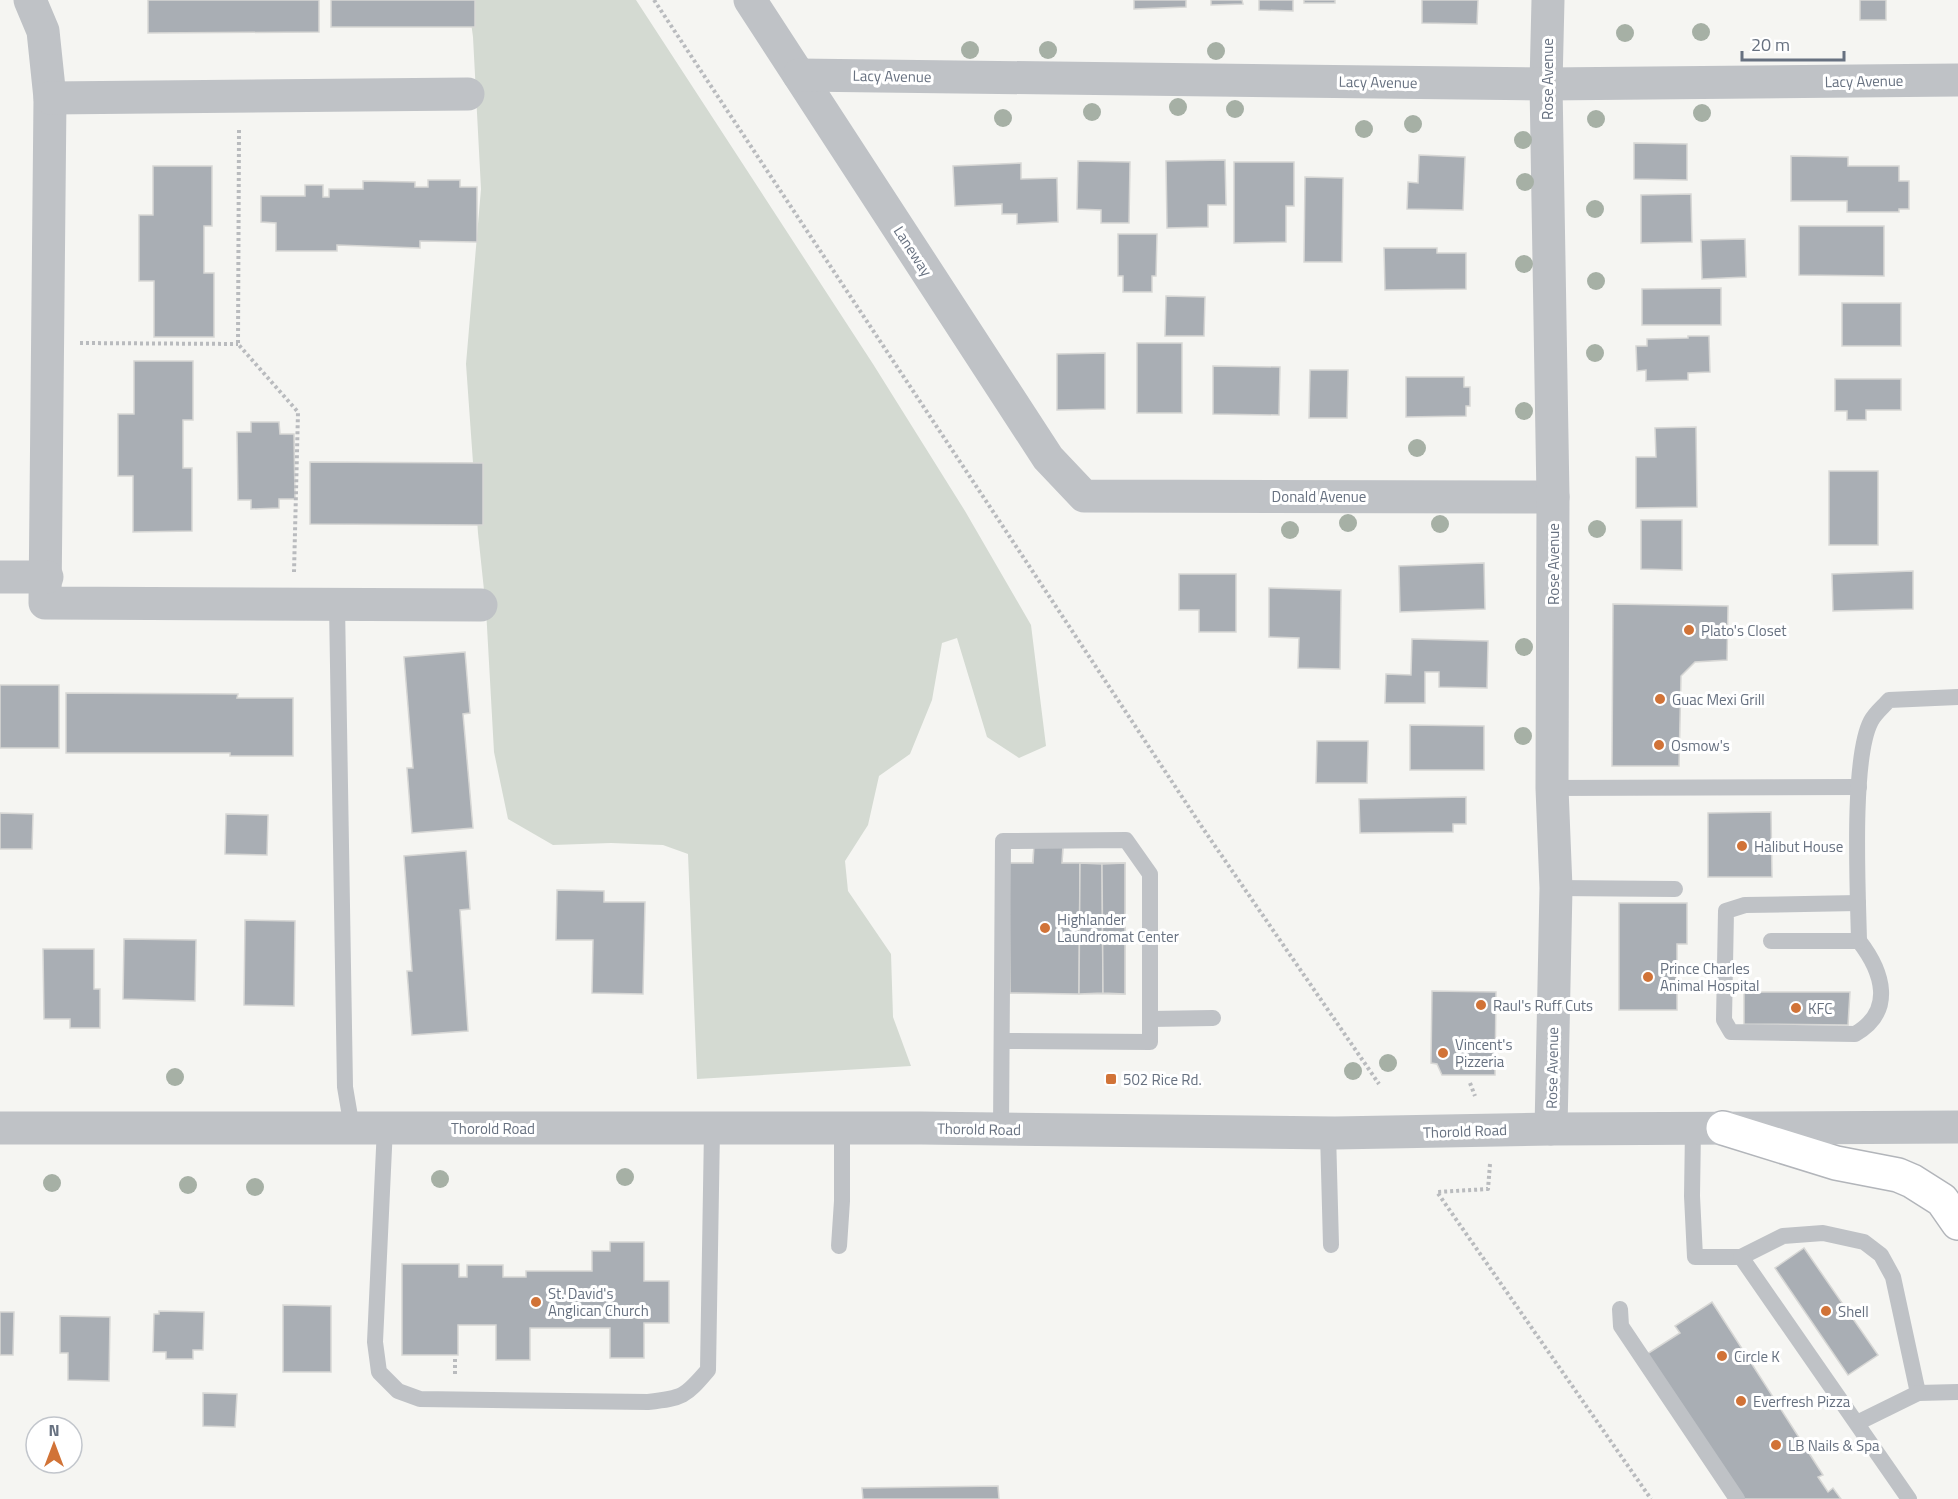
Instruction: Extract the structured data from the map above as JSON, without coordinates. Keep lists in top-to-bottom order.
{
  "streets": {
    "street": [
      "Lacy Avenue",
      "Rose Avenue",
      "Laneway",
      "Donald Avenue",
      "Thorold Road"
    ]
  },
  "crossings": [
    ["Lacy Avenue", "Rose Avenue"],
    ["Lacy Avenue", "Laneway"],
    ["Rose Avenue", "Donald Avenue"],
    ["Rose Avenue", "Thorold Road"],
    ["Laneway", "Donald Avenue"]
  ],
  "places": {
    "other": [
      "Plato's Closet",
      "Guac Mexi Grill",
      "Osmow's",
      "Halibut House",
      "Highlander Laundromat Center",
      "Prince Charles Animal Hospital",
      "Raul's Ruff Cuts",
      "KFC",
      "Vincent's Pizzeria",
      "St. David's Anglican Church",
      "Shell",
      "Circle K",
      "Everfresh Pizza",
      "LB Nails & Spa"
    ],
    "transit": ["502 Rice Rd."]
  },
  "scale_bar": "20 m",
  "north": "top"
}
